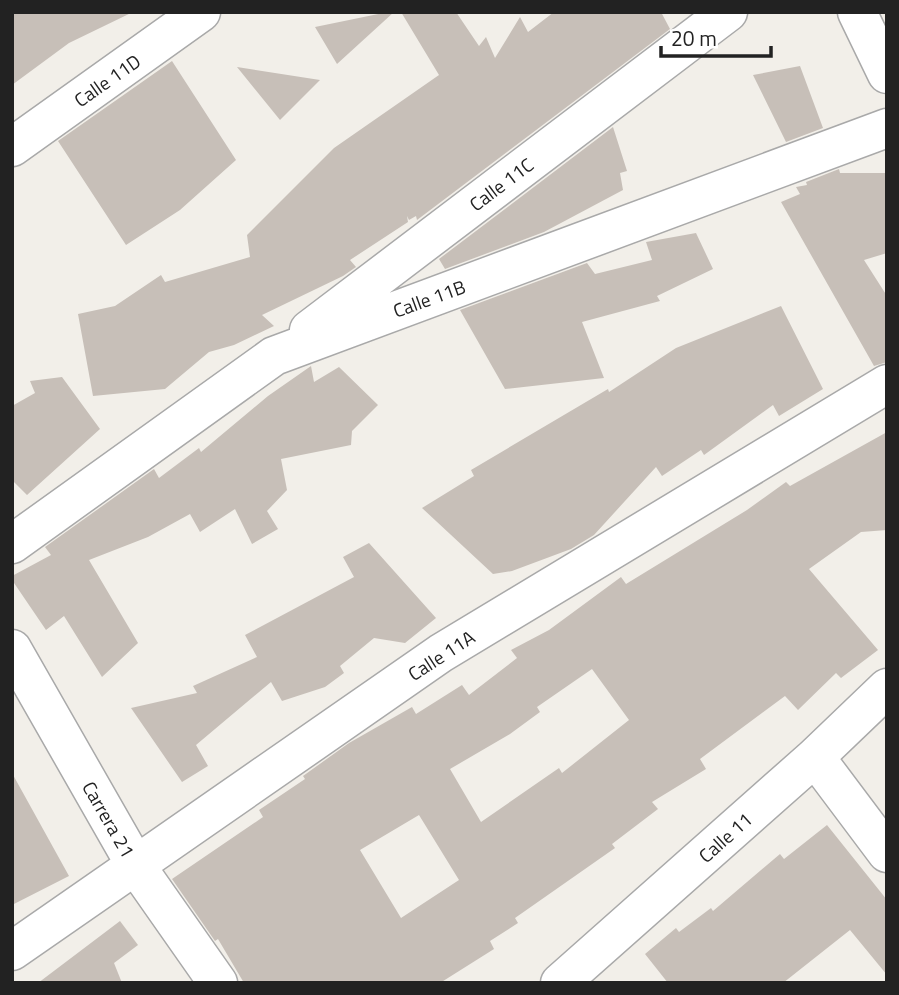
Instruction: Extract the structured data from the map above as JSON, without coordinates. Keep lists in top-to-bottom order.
{
  "streets": {
    "street": [
      "Calle 11D",
      "Calle 11C",
      "Calle 11B",
      "Calle 11A",
      "Carrera 21",
      "Calle 11"
    ]
  },
  "crossings": [
    ["Calle 11C", "Calle 11B"],
    ["Calle 11A", "Carrera 21"]
  ],
  "scale_bar": "20 m"
}
